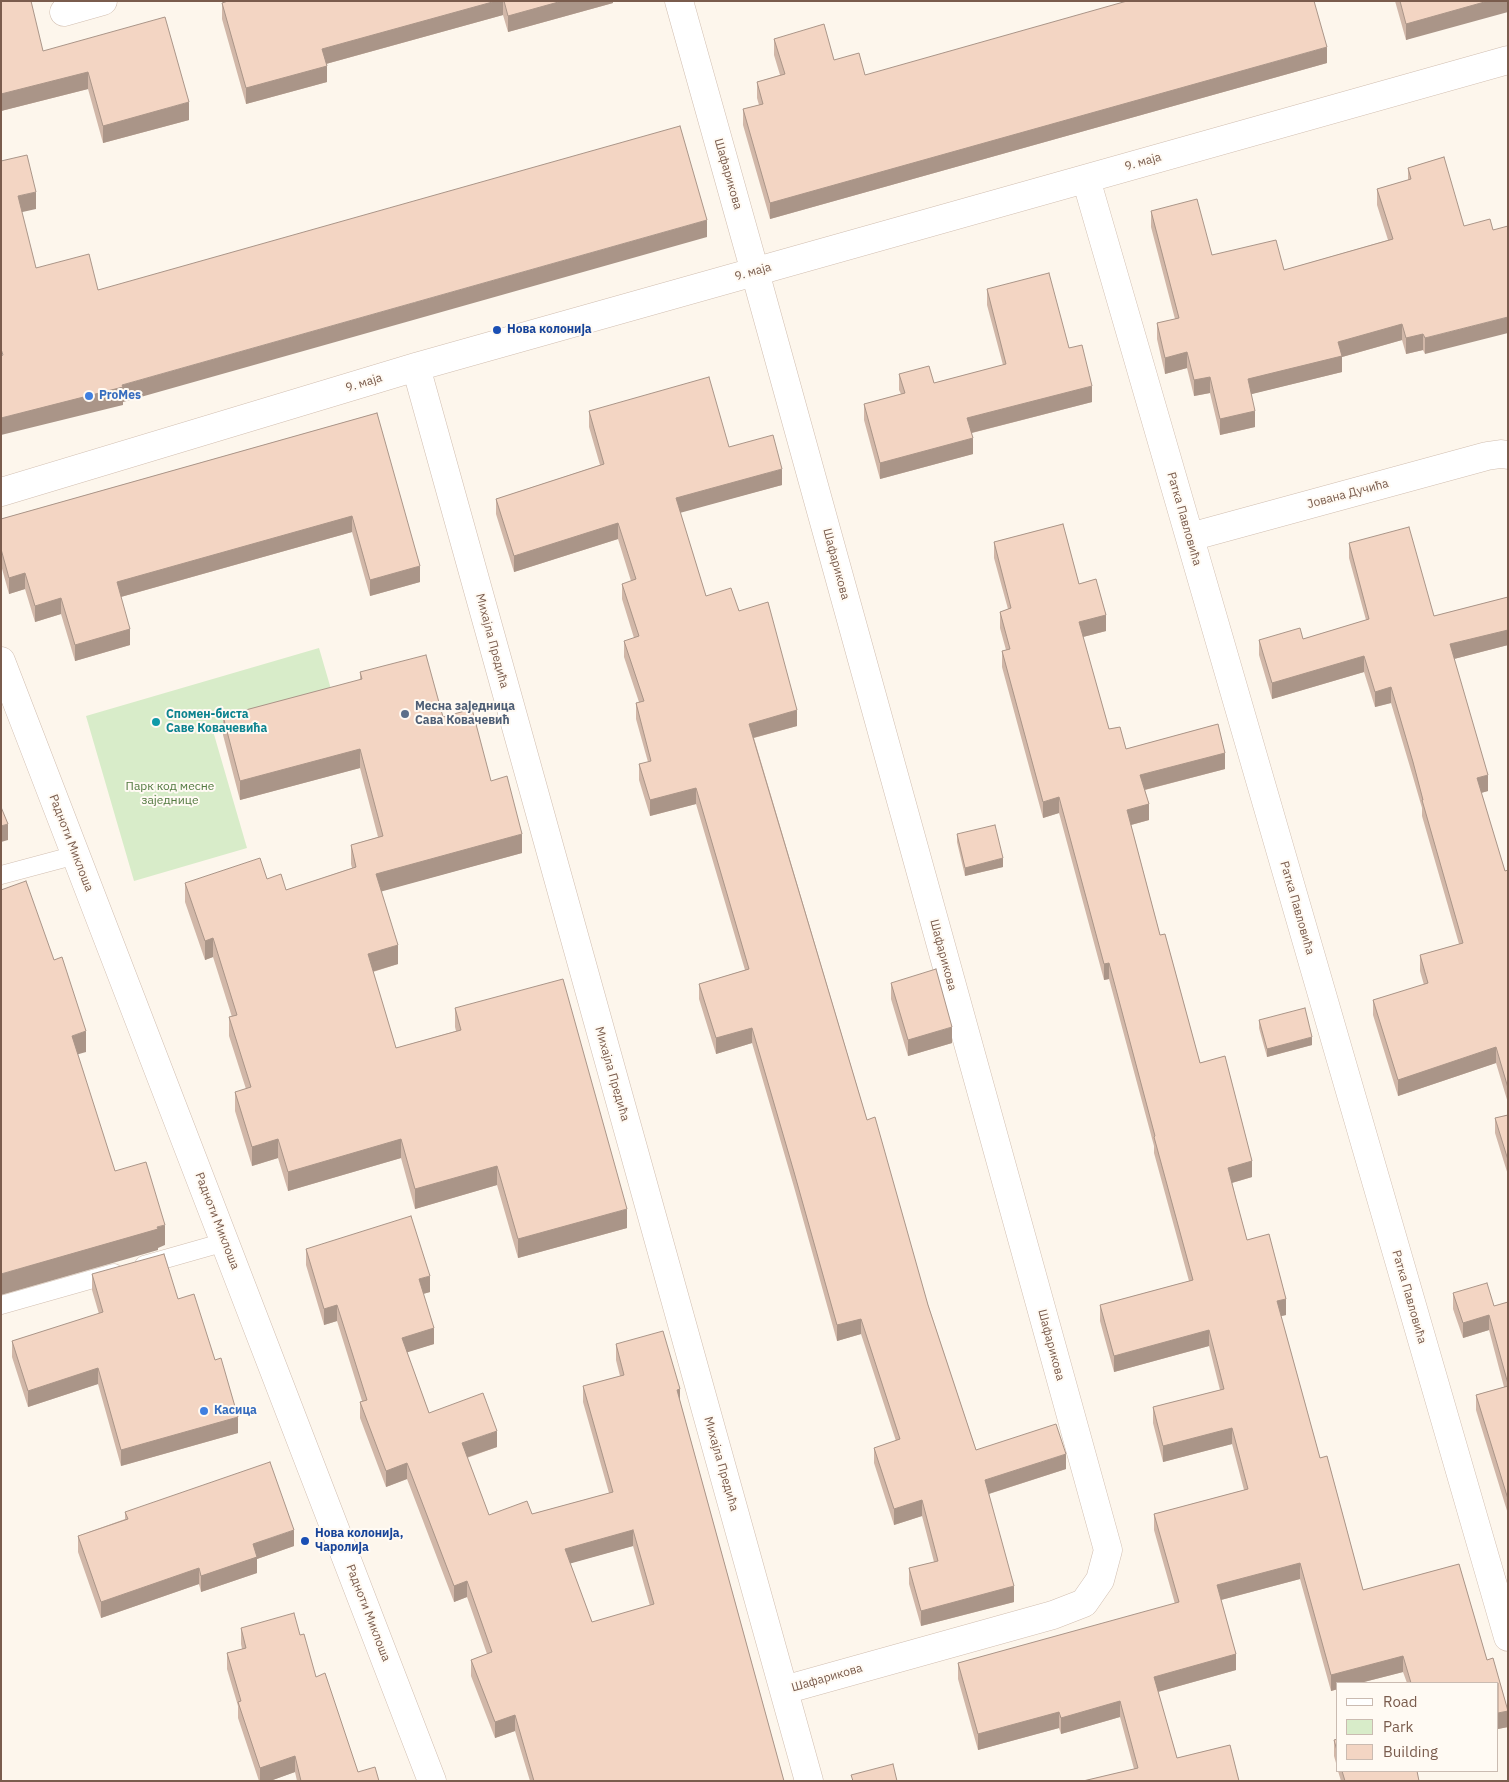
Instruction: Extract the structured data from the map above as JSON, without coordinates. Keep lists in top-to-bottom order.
{
  "streets": {
    "street": [
      "9. маја",
      "Шафарикова",
      "Јована Дучића",
      "Ратка Павловића",
      "Михајла Предића",
      "Радноти Миклоша"
    ]
  },
  "crossings": [
    ["9. маја", "Шафарикова"],
    ["9. маја", "Ратка Павловића"],
    ["9. маја", "Михајла Предића"],
    ["Шафарикова", "Михајла Предића"],
    ["Јована Дучића", "Ратка Павловића"]
  ],
  "parks": ["Парк код месне заједнице"],
  "places": [
    "Нова колонија",
    "ProMes",
    "Месна заједница Сава Ковачевић",
    "Спомен-биста Саве Ковачевића",
    "Касица",
    "Нова колонија, Чаролија"
  ],
  "legend": ["Road", "Park", "Building"]
}
